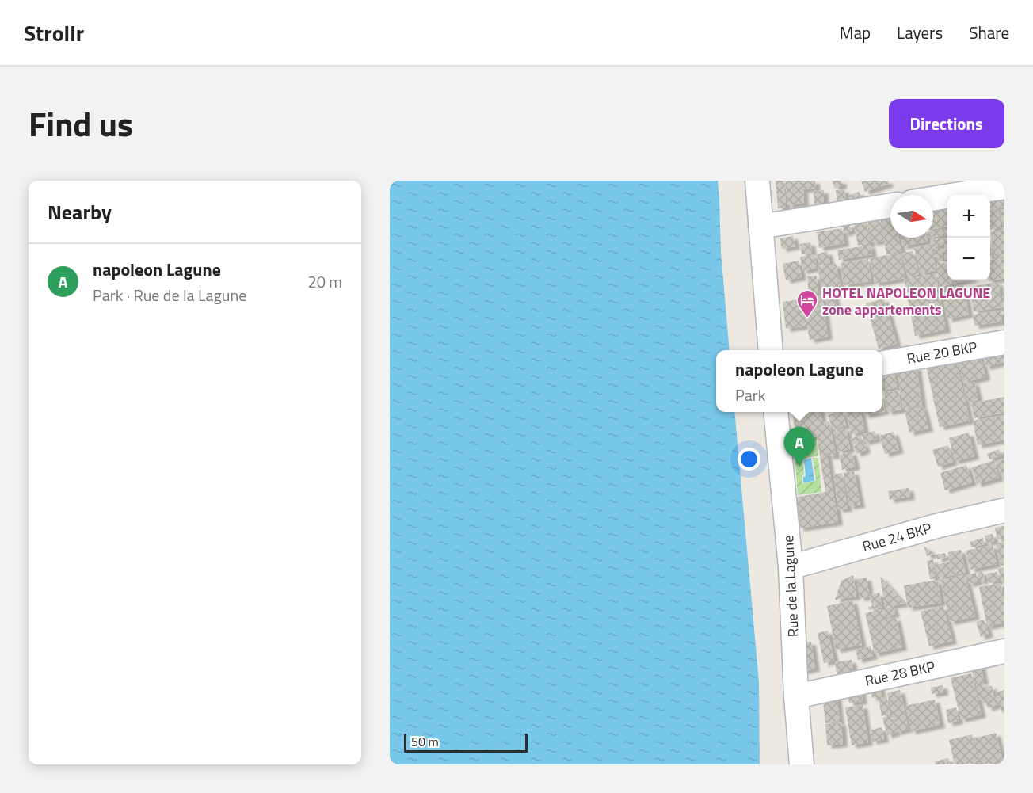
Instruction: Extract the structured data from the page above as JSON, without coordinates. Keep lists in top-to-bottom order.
{
  "streets": {
    "street": [
      "Rue 20 BKP",
      "Rue 24 BKP",
      "Rue de la Lagune",
      "Rue 28 BKP"
    ]
  },
  "crossings": [
    ["Rue 24 BKP", "Rue de la Lagune"],
    ["Rue de la Lagune", "Rue 28 BKP"]
  ],
  "places": {
    "hotel": ["HOTEL NAPOLEON LAGUNE zone appartements"]
  },
  "scale_bar": "50 m",
  "north": "right",
  "page": {
    "header": "Strollr",
    "nav": ["Map", "Layers", "Share"],
    "title": "Find us",
    "buttons": "Directions",
    "heading": "Nearby",
    "map_buttons": ["+", "−"],
    "list": [
      {
        "mark": "A",
        "name": "napoleon Lagune",
        "note": "Park · Rue de la Lagune",
        "value": "20 m"
      }
    ],
    "popup": ["napoleon Lagune", "Park"],
    "pins": "A",
    "scale": "50 m"
  }
}
